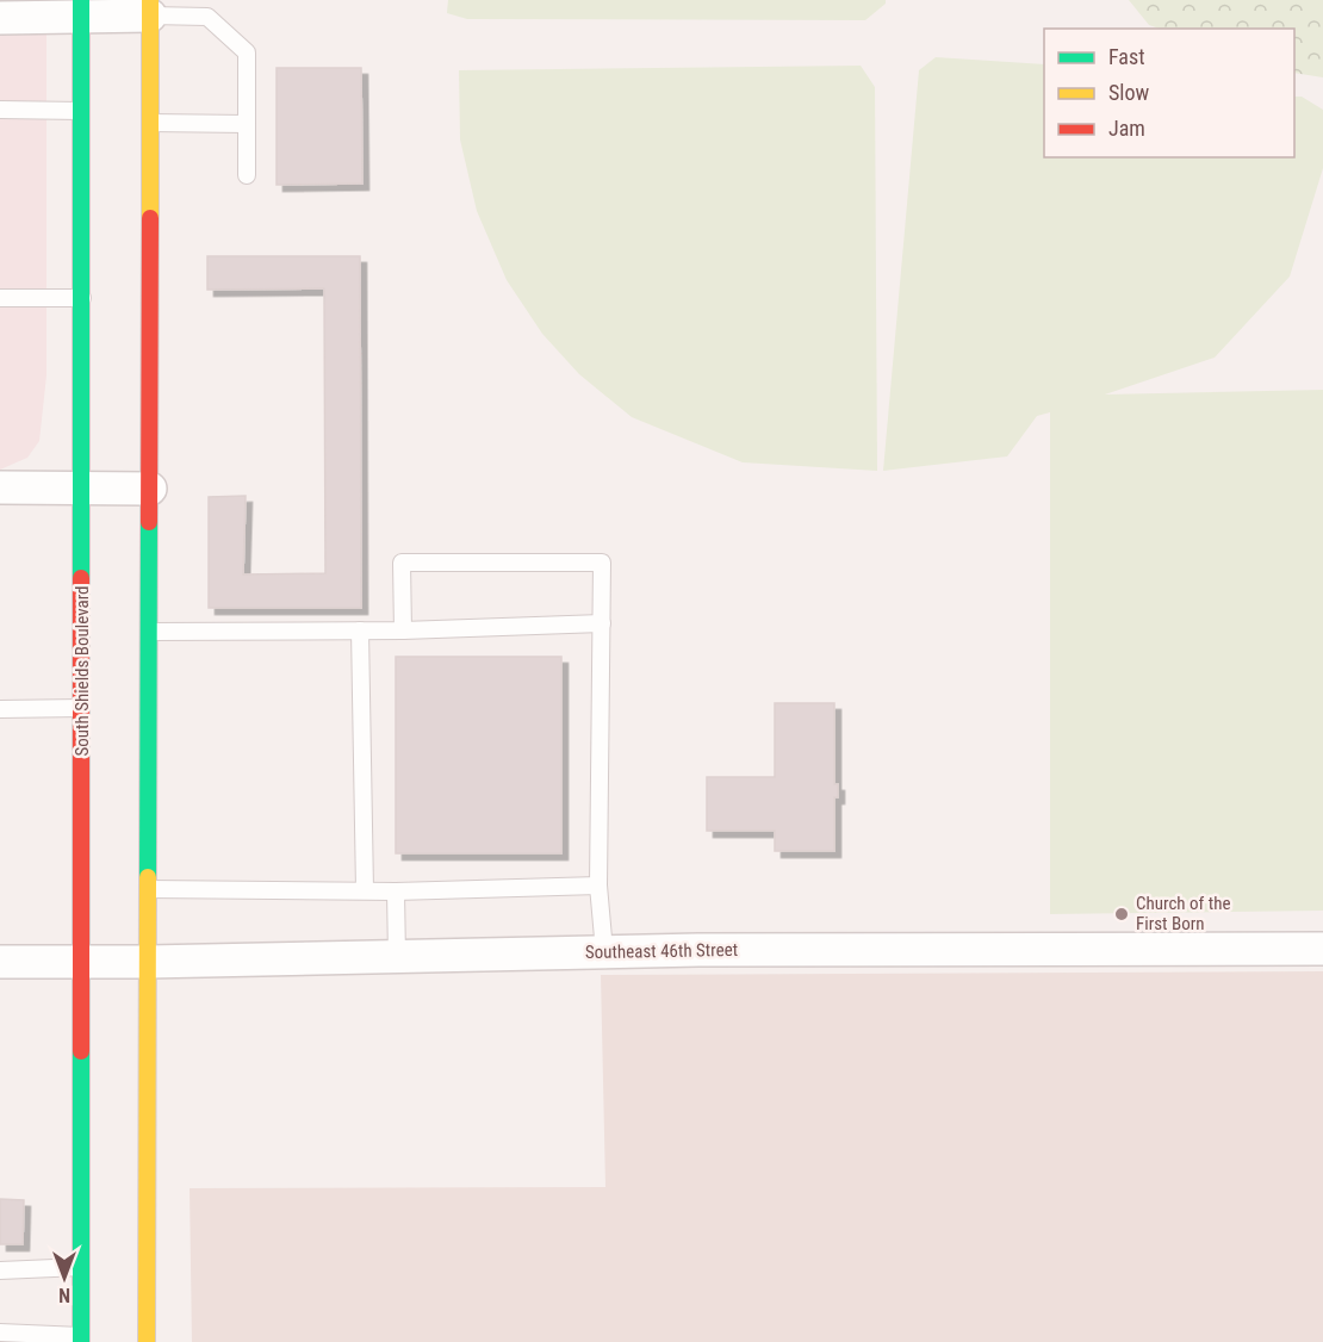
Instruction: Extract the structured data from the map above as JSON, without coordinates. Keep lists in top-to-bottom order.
{
  "streets": {
    "main road": ["South Shields Boulevard"],
    "street": ["Southeast 46th Street"]
  },
  "crossings": [
    ["South Shields Boulevard", "Southeast 46th Street"]
  ],
  "places": ["Church of the First Born"],
  "legend": ["Fast", "Slow", "Jam"],
  "north": "bottom"
}
